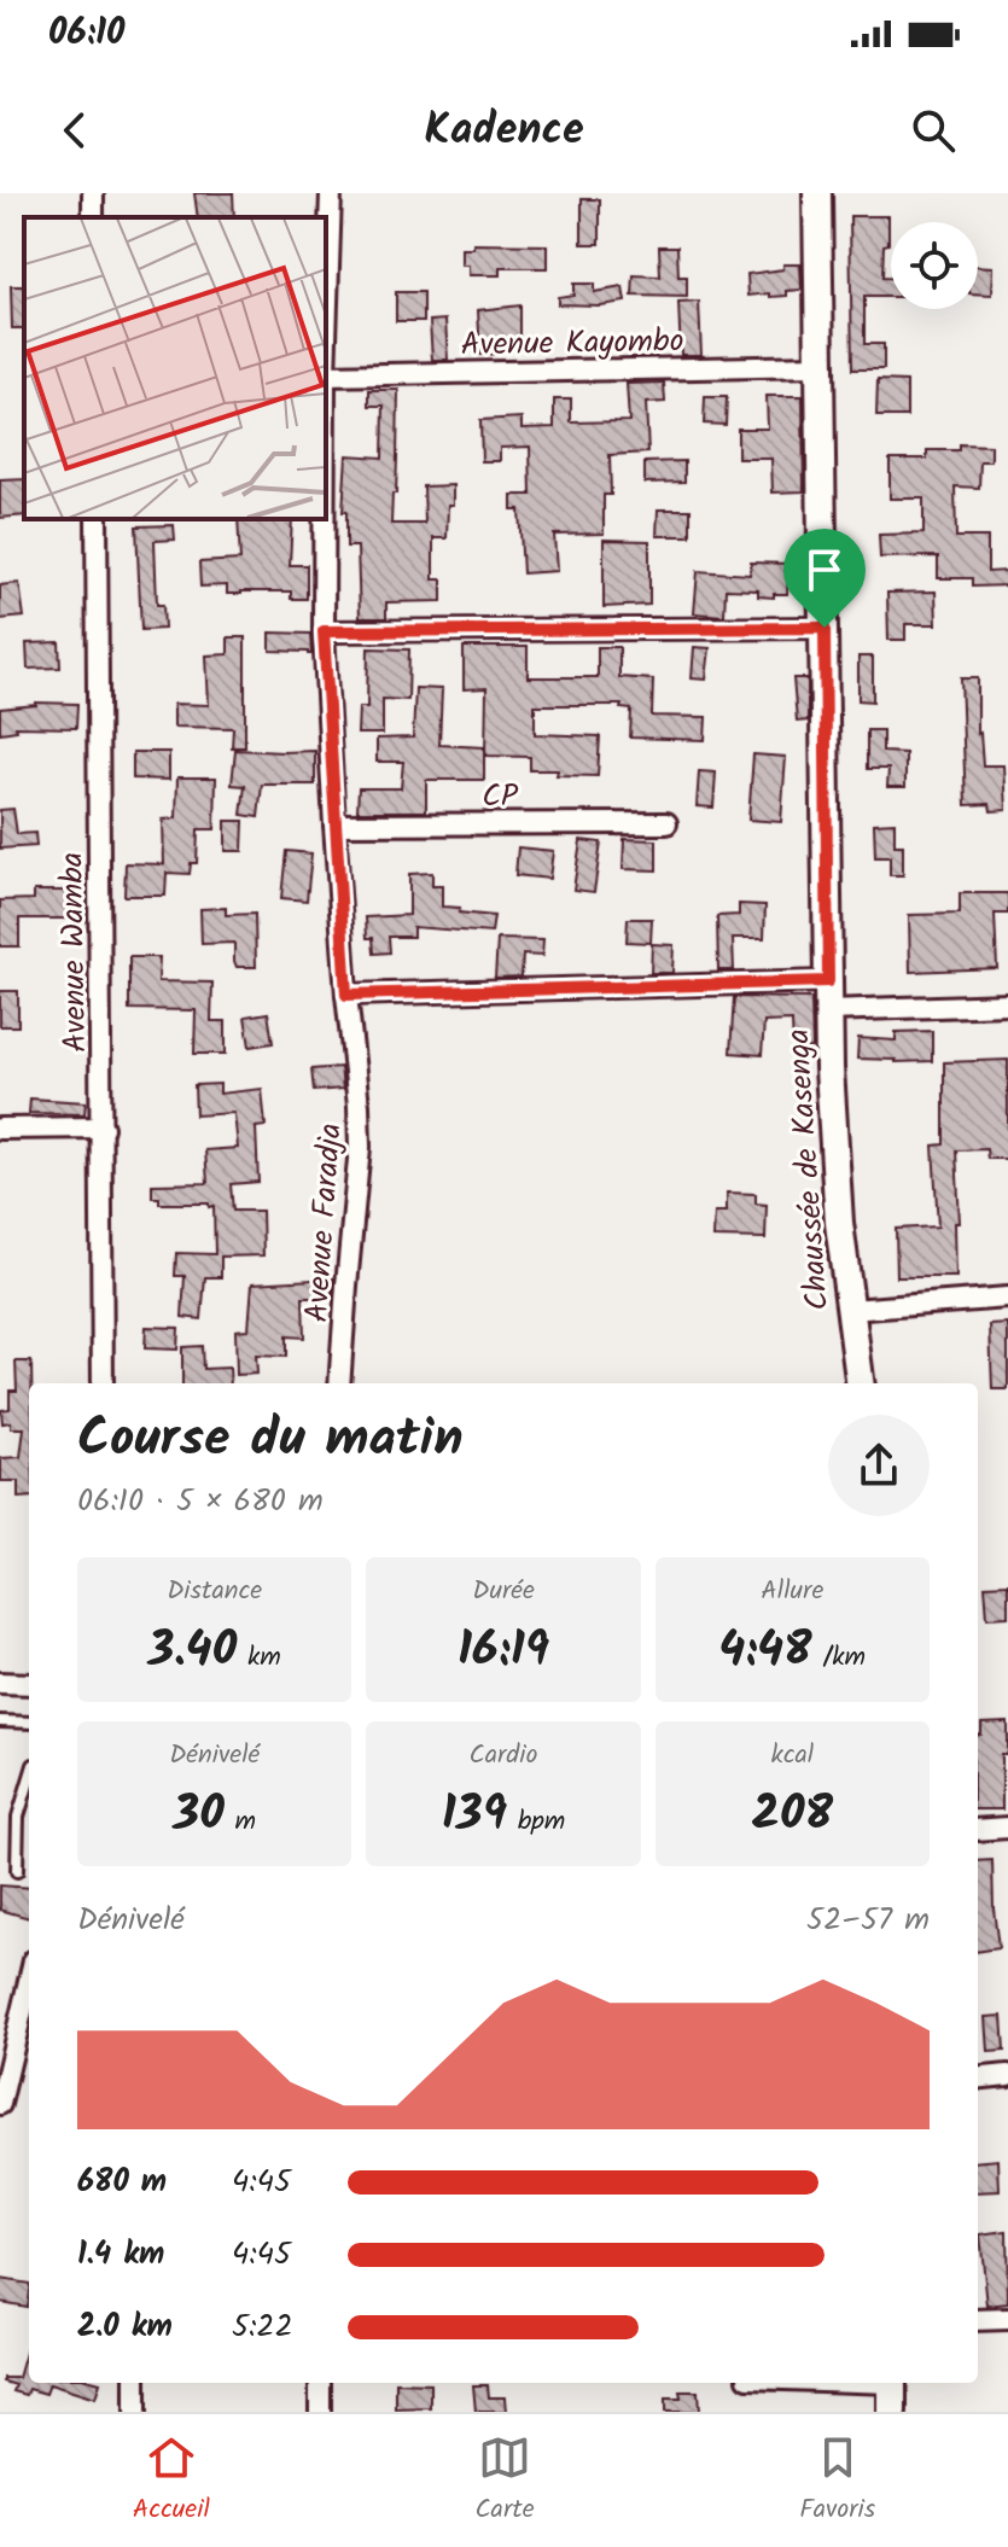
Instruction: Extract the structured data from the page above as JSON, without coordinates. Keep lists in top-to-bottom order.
{
  "streets": {
    "main road": ["Chaussée de Kasenga"],
    "street": [
      "Avenue Kayombo",
      "CP",
      "Avenue Wamba",
      "Avenue Faradja"
    ]
  },
  "crossings": [
    ["Avenue Kayombo", "Chaussée de Kasenga"],
    ["CP", "Avenue Faradja"]
  ],
  "page": {
    "status": "06:10",
    "header": "Kadence",
    "heading": ["Course du matin", "06:10 · 5 × 680 m"],
    "stats": [
      ["Distance", "3.40 km"],
      ["Durée", "16:19"],
      ["Allure", "4:48 /km"],
      ["Dénivelé", "30 m"],
      ["Cardio", "139 bpm"],
      ["kcal", "208"]
    ],
    "chart": ["Dénivelé", "52–57 m"],
    "list": [
      {
        "name": "680 m",
        "note": "4:45"
      },
      {
        "name": "1.4 km",
        "note": "4:45"
      },
      {
        "name": "2.0 km",
        "note": "5:22"
      }
    ],
    "tabs": ["Accueil", "Carte", "Favoris"]
  }
}
